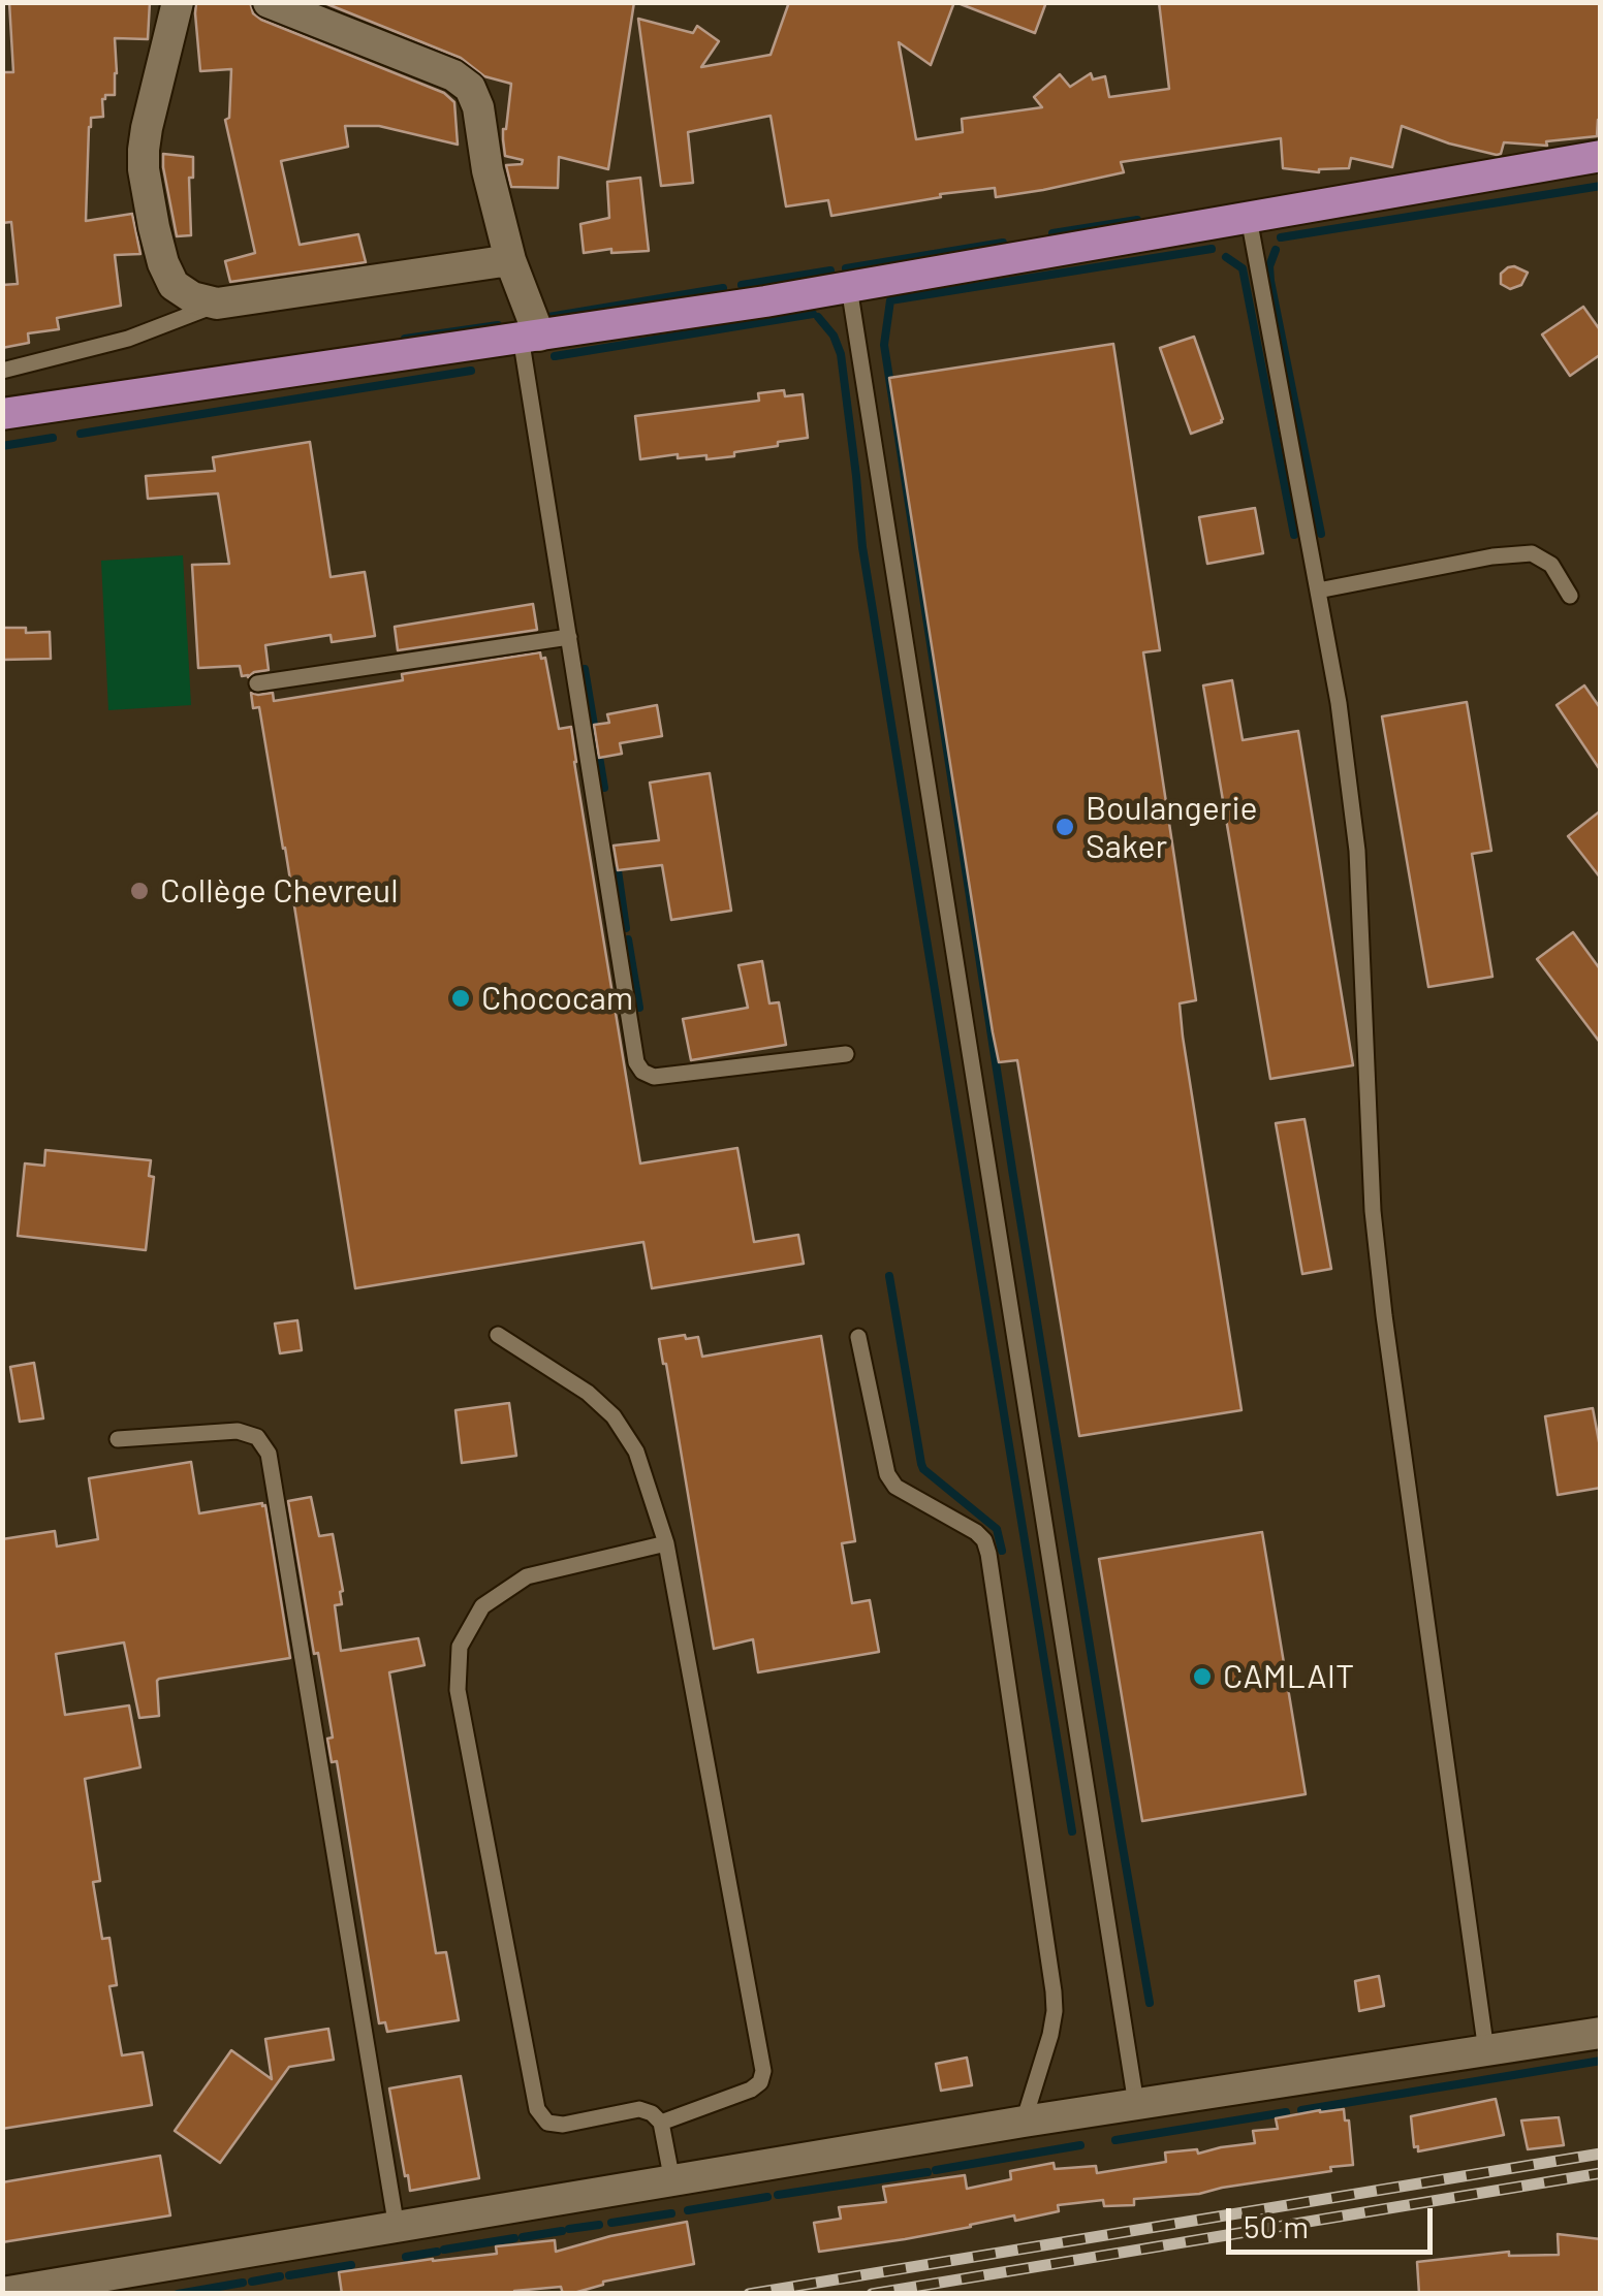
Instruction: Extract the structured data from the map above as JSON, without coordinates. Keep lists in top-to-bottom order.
{
  "places": [
    "Boulangerie Saker",
    "Collège Chevreul",
    "Chococam",
    "CAMLAIT"
  ],
  "scale_bar": "50 m"
}
